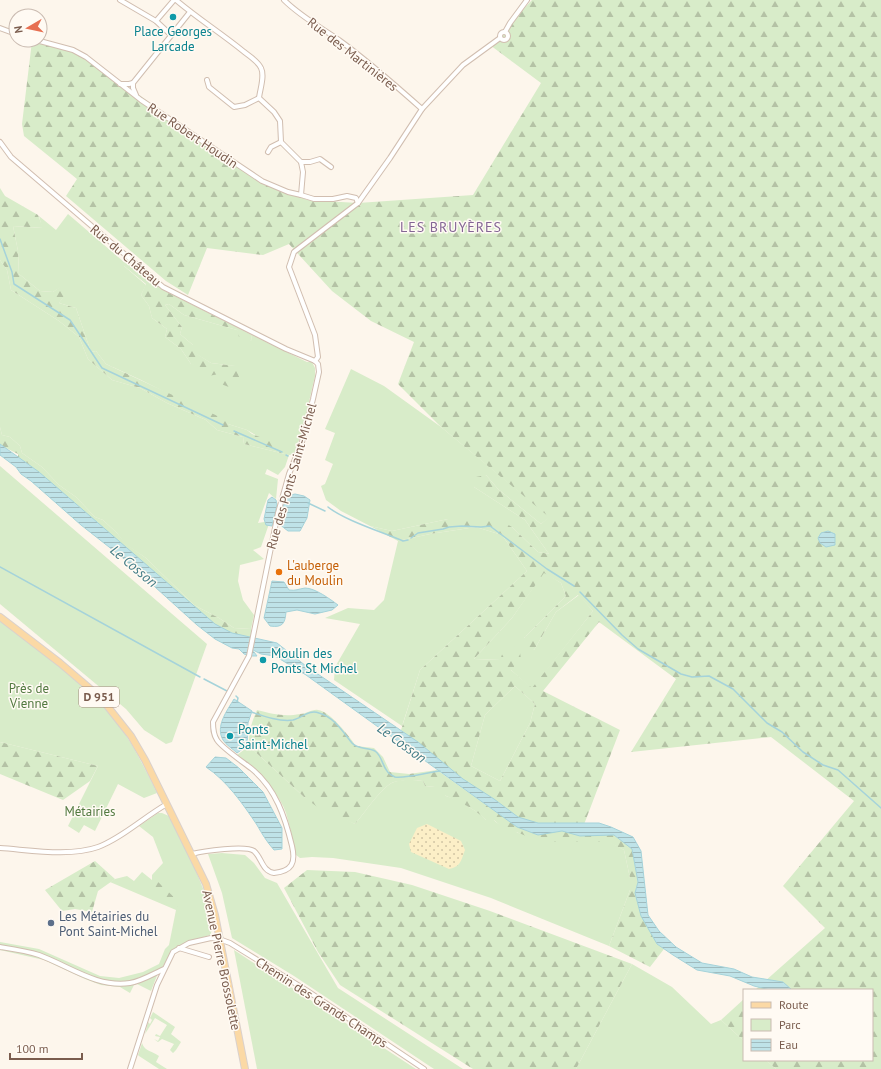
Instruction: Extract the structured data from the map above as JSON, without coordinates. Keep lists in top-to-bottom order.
{
  "streets": {
    "main road": ["D 951", "Avenue Pierre Brossolette"],
    "street": [
      "Rue des Martinières",
      "Rue Robert Houdin",
      "Rue du Château",
      "Rue des Ponts Saint-Michel",
      "Chemin des Grands Champs"
    ]
  },
  "crossings": [
    ["Rue des Martinières", "Rue des Ponts Saint-Michel"],
    ["Rue Robert Houdin", "Rue des Ponts Saint-Michel"],
    ["Rue du Château", "Rue des Ponts Saint-Michel"],
    ["Rue des Ponts Saint-Michel", "D 951"],
    ["Rue des Ponts Saint-Michel", "Avenue Pierre Brossolette"],
    ["D 951", "Avenue Pierre Brossolette"],
    ["Avenue Pierre Brossolette", "Chemin des Grands Champs"]
  ],
  "districts": ["LES BRUYÈRES"],
  "water": ["Le Cosson"],
  "parks": ["Près de Vienne", "Métairies"],
  "places": [
    "Place Georges Larcade",
    "L'auberge du Moulin",
    "Moulin des Ponts St Michel",
    "Ponts Saint-Michel",
    "Les Métairies du Pont Saint-Michel"
  ],
  "legend": ["Route", "Parc", "Eau"],
  "scale_bar": "100 m",
  "north": "left"
}
